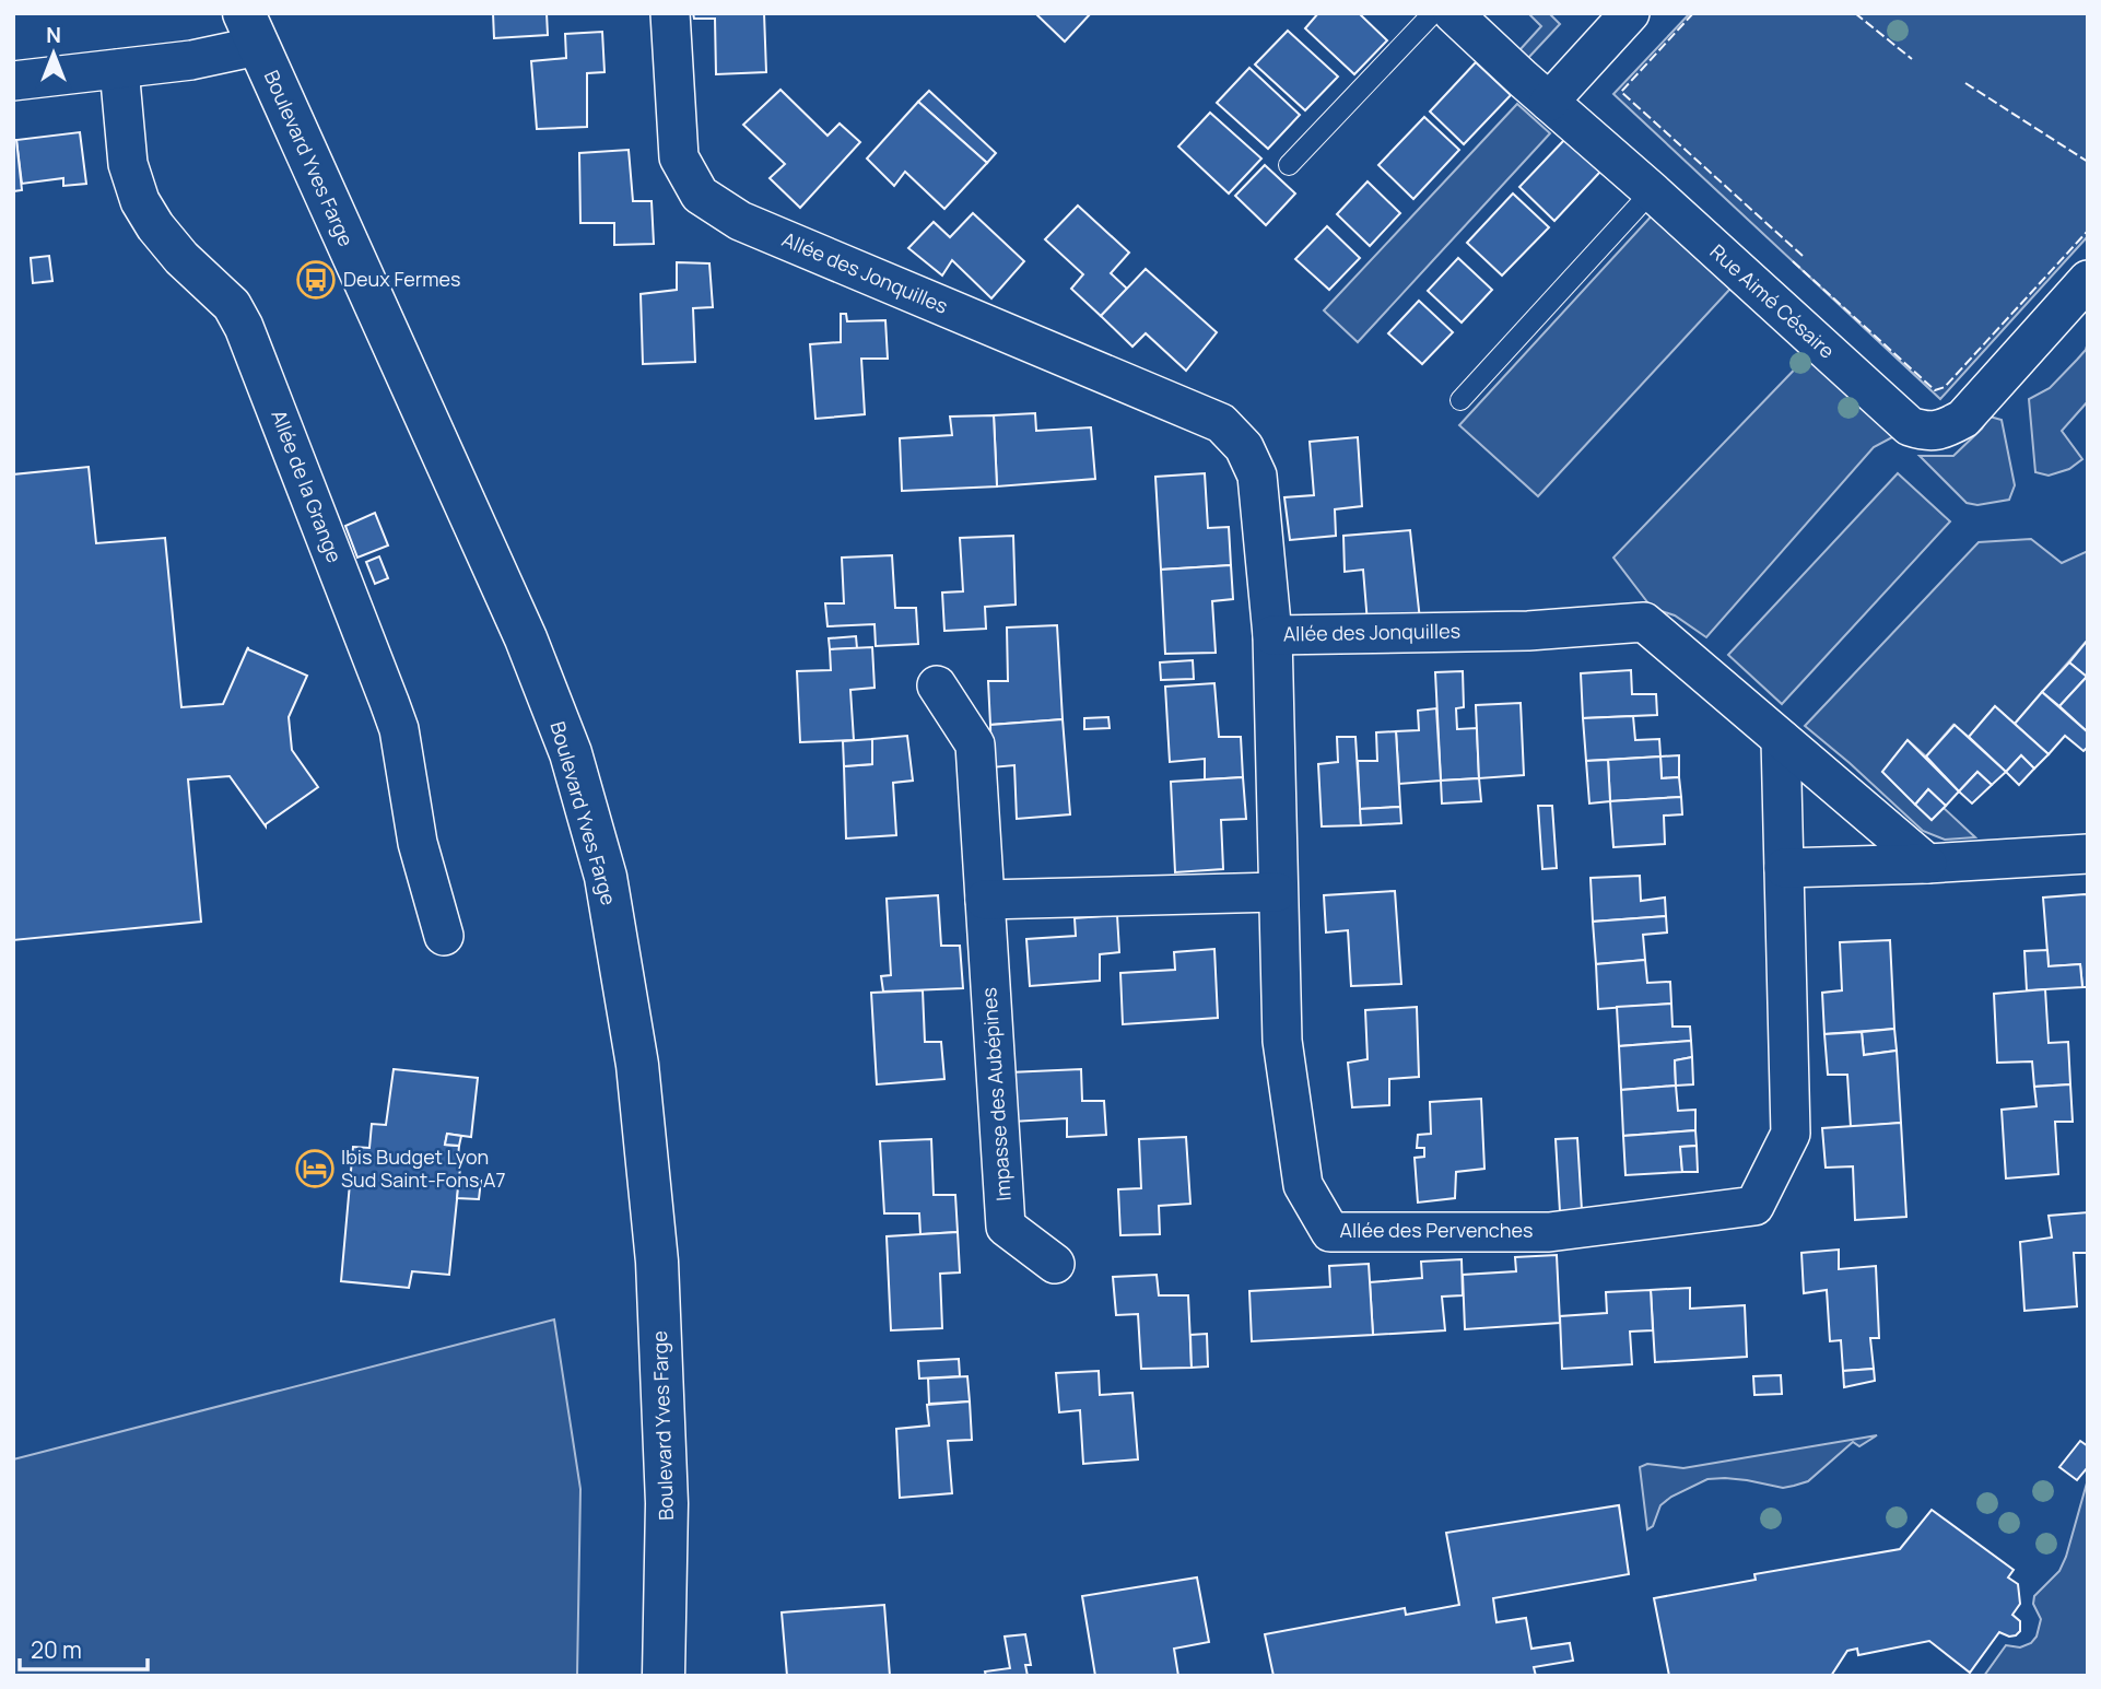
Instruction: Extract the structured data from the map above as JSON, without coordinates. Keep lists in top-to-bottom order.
{
  "streets": {
    "main road": ["Boulevard Yves Farge"],
    "street": [
      "Allée des Jonquilles",
      "Rue Aimé Césaire",
      "Allée de la Grange",
      "Impasse des Aubépines",
      "Allée des Pervenches"
    ]
  },
  "crossings": [
    ["Allée des Jonquilles", "Allée des Pervenches"]
  ],
  "places": {
    "bus stop": ["Deux Fermes"],
    "hotel": ["Ibis Budget Lyon Sud Saint-Fons A7"]
  },
  "scale_bar": "20 m",
  "north": "top"
}
